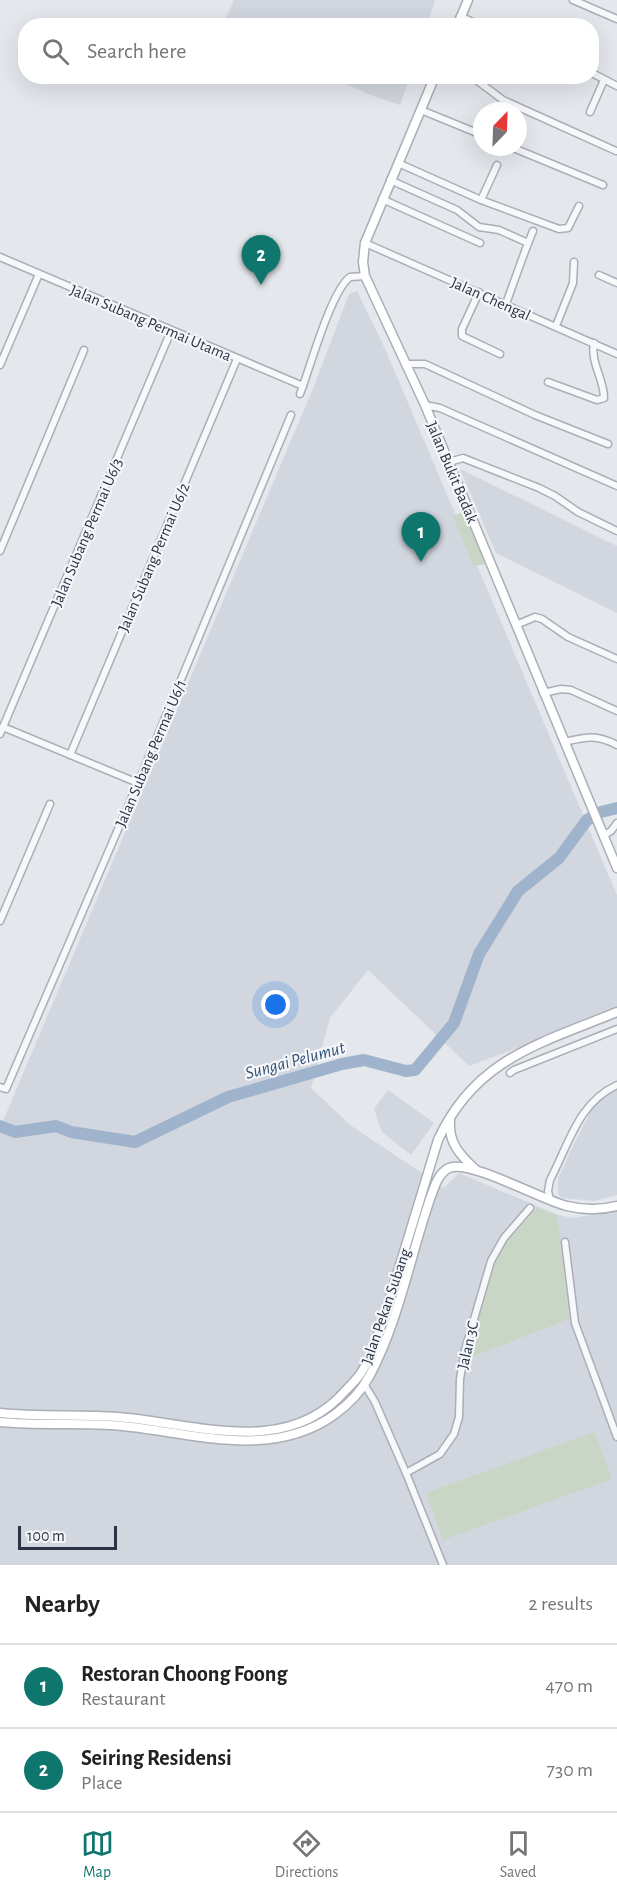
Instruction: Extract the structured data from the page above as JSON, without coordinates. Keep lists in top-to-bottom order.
{
  "streets": {
    "main road": ["Jalan Bukit Badak", "Jalan Pekan Subang"],
    "street": [
      "Jalan Chengal",
      "Jalan Subang Permai Utama",
      "Jalan Subang Permai U6/3",
      "Jalan Subang Permai U6/2",
      "Jalan Subang Permai U6/1",
      "Jalan 3C"
    ]
  },
  "crossings": [
    ["Jalan Chengal", "Jalan Bukit Badak"],
    ["Jalan Subang Permai Utama", "Jalan Subang Permai U6/3"],
    ["Jalan Subang Permai Utama", "Jalan Subang Permai U6/2"]
  ],
  "water": ["Sungai Pelumut"],
  "scale_bar": "100 m",
  "north": "top right",
  "page": {
    "search": "Search here",
    "pins": ["2", "1"],
    "scale": "100 m",
    "heading": ["Nearby", "2 results"],
    "list": [
      {
        "mark": "1",
        "name": "Restoran Choong Foong",
        "note": "Restaurant",
        "value": "470 m"
      },
      {
        "mark": "2",
        "name": "Seiring Residensi",
        "note": "Place",
        "value": "730 m"
      }
    ],
    "nav": ["Map", "Directions", "Saved"]
  }
}
